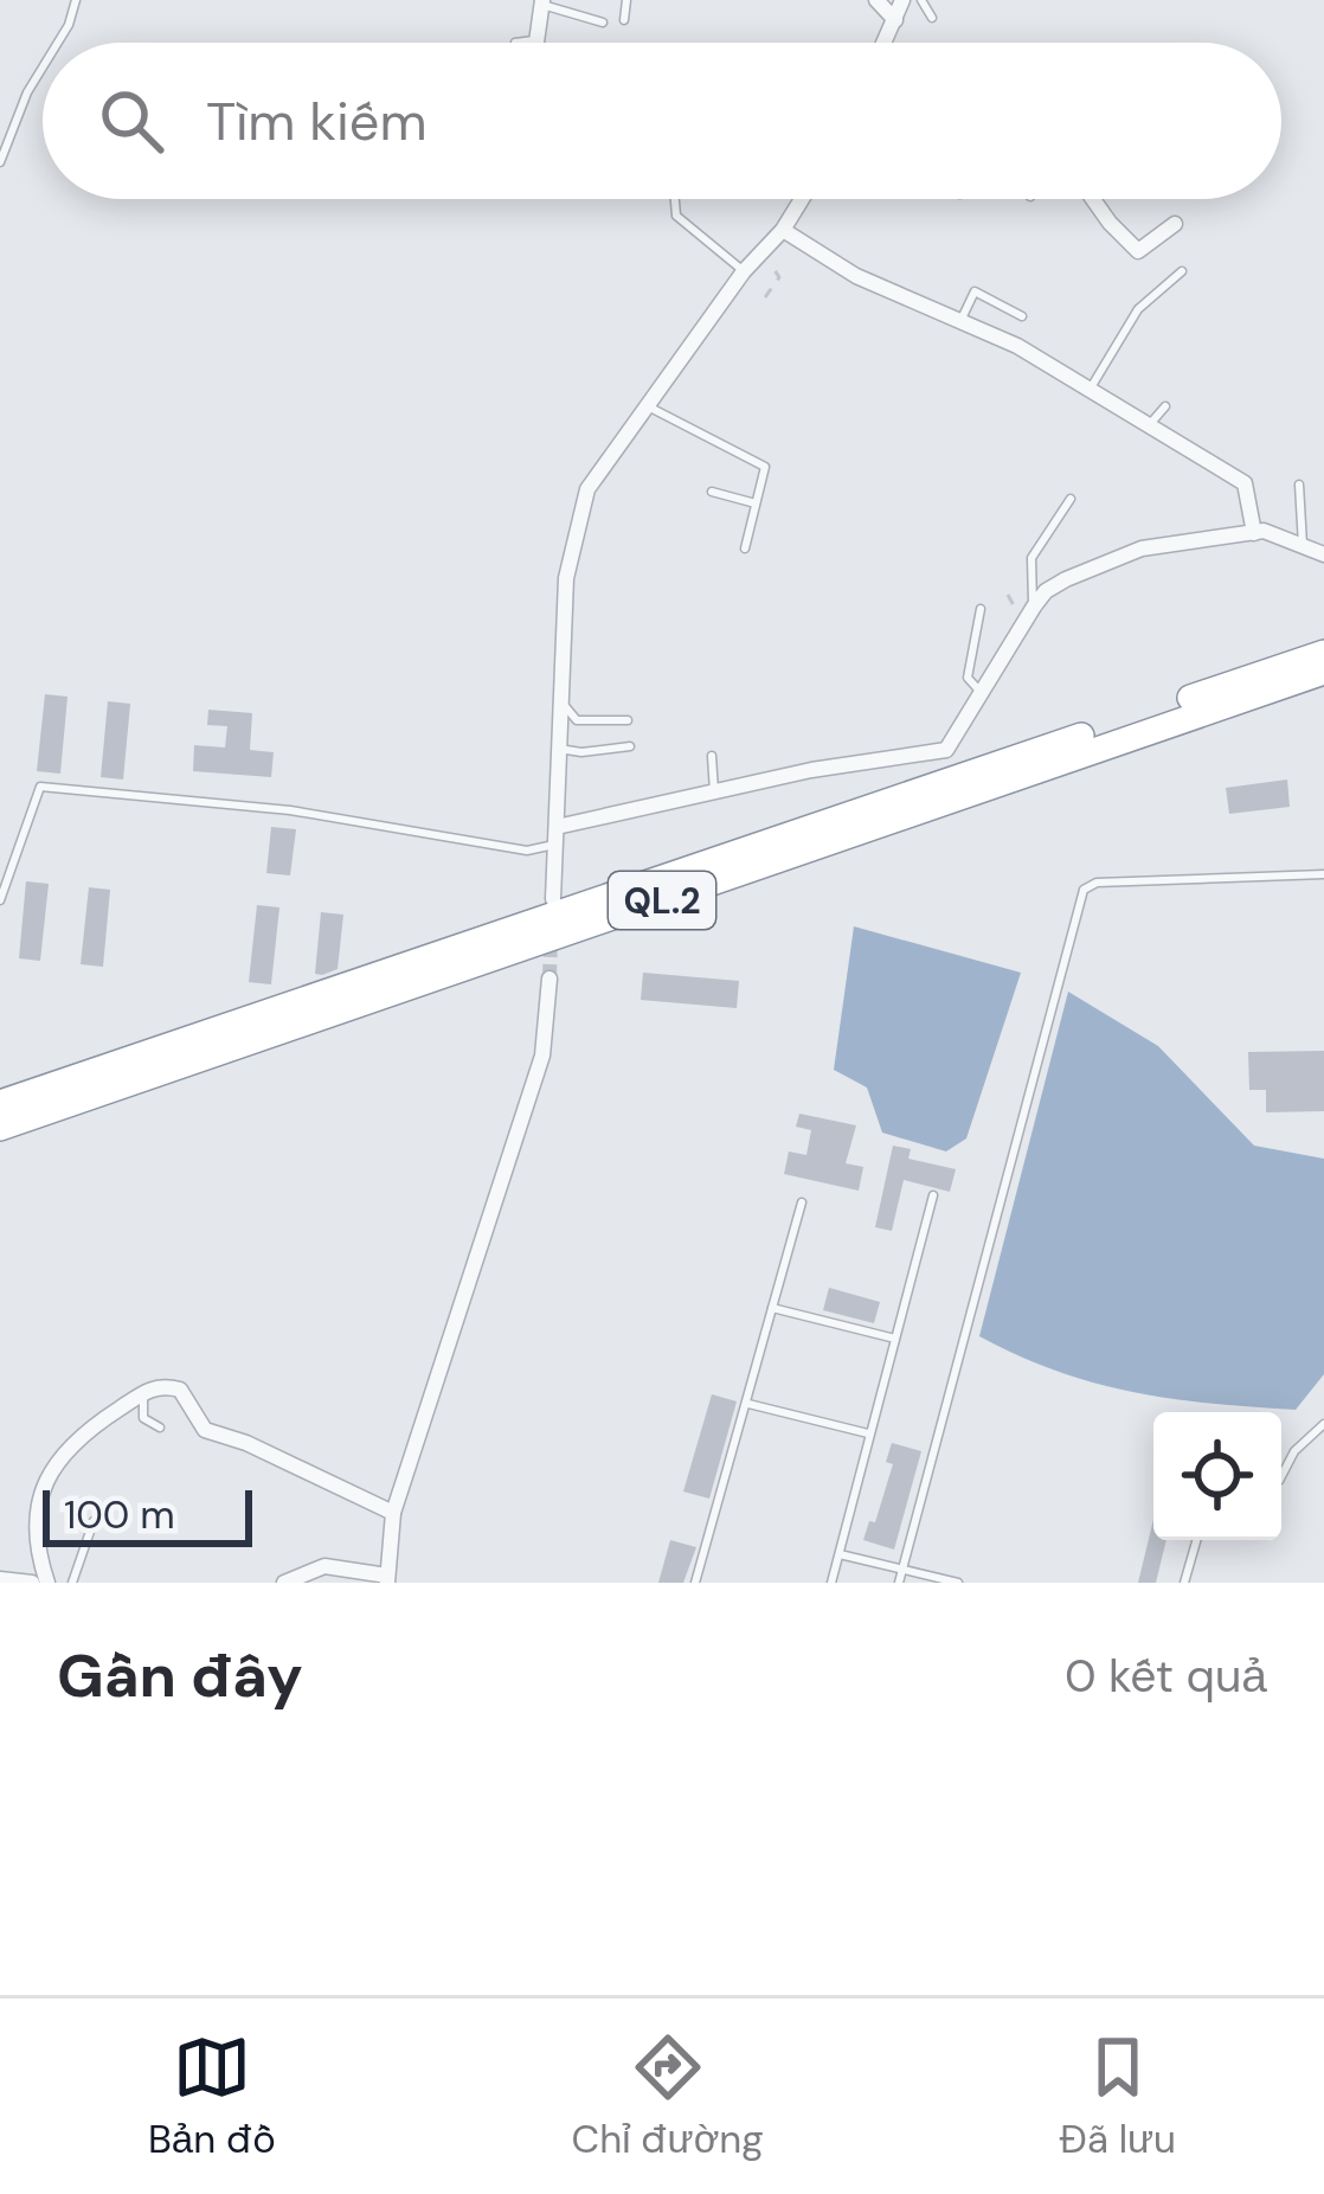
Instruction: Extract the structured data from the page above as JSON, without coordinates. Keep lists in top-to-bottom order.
{
  "streets": {
    "highway": ["QL.2"]
  },
  "scale_bar": "100 m",
  "page": {
    "search": "Tìm kiếm",
    "scale": "100 m",
    "heading": ["Gần đây", "0 kết quả"],
    "nav": ["Bản đồ", "Chỉ đường", "Đã lưu"]
  }
}
